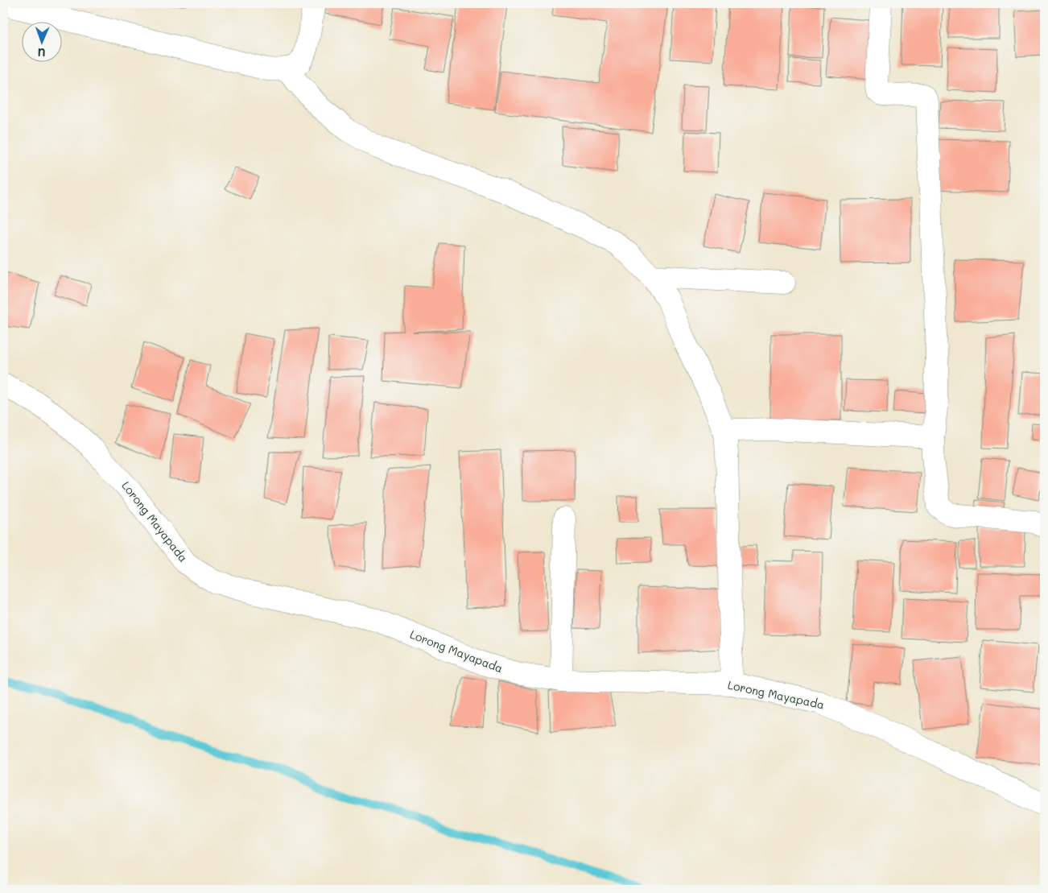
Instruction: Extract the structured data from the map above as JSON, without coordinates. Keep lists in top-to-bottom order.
{
  "streets": {
    "street": ["Lorong Mayapada"]
  },
  "north": "bottom"
}
